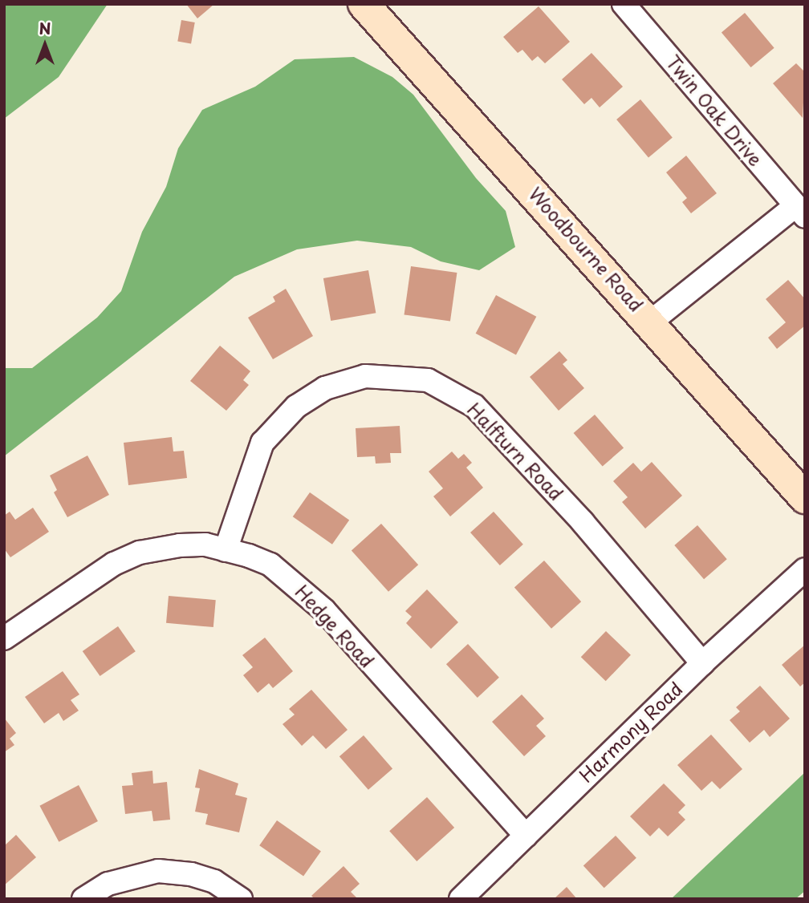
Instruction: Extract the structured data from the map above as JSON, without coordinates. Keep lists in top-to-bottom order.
{
  "streets": {
    "main road": ["Woodbourne Road"],
    "street": [
      "Twin Oak Drive",
      "Halfturn Road",
      "Hedge Road",
      "Harmony Road"
    ]
  },
  "crossings": [
    ["Halfturn Road", "Hedge Road"],
    ["Halfturn Road", "Harmony Road"],
    ["Hedge Road", "Harmony Road"]
  ],
  "north": "top"
}
